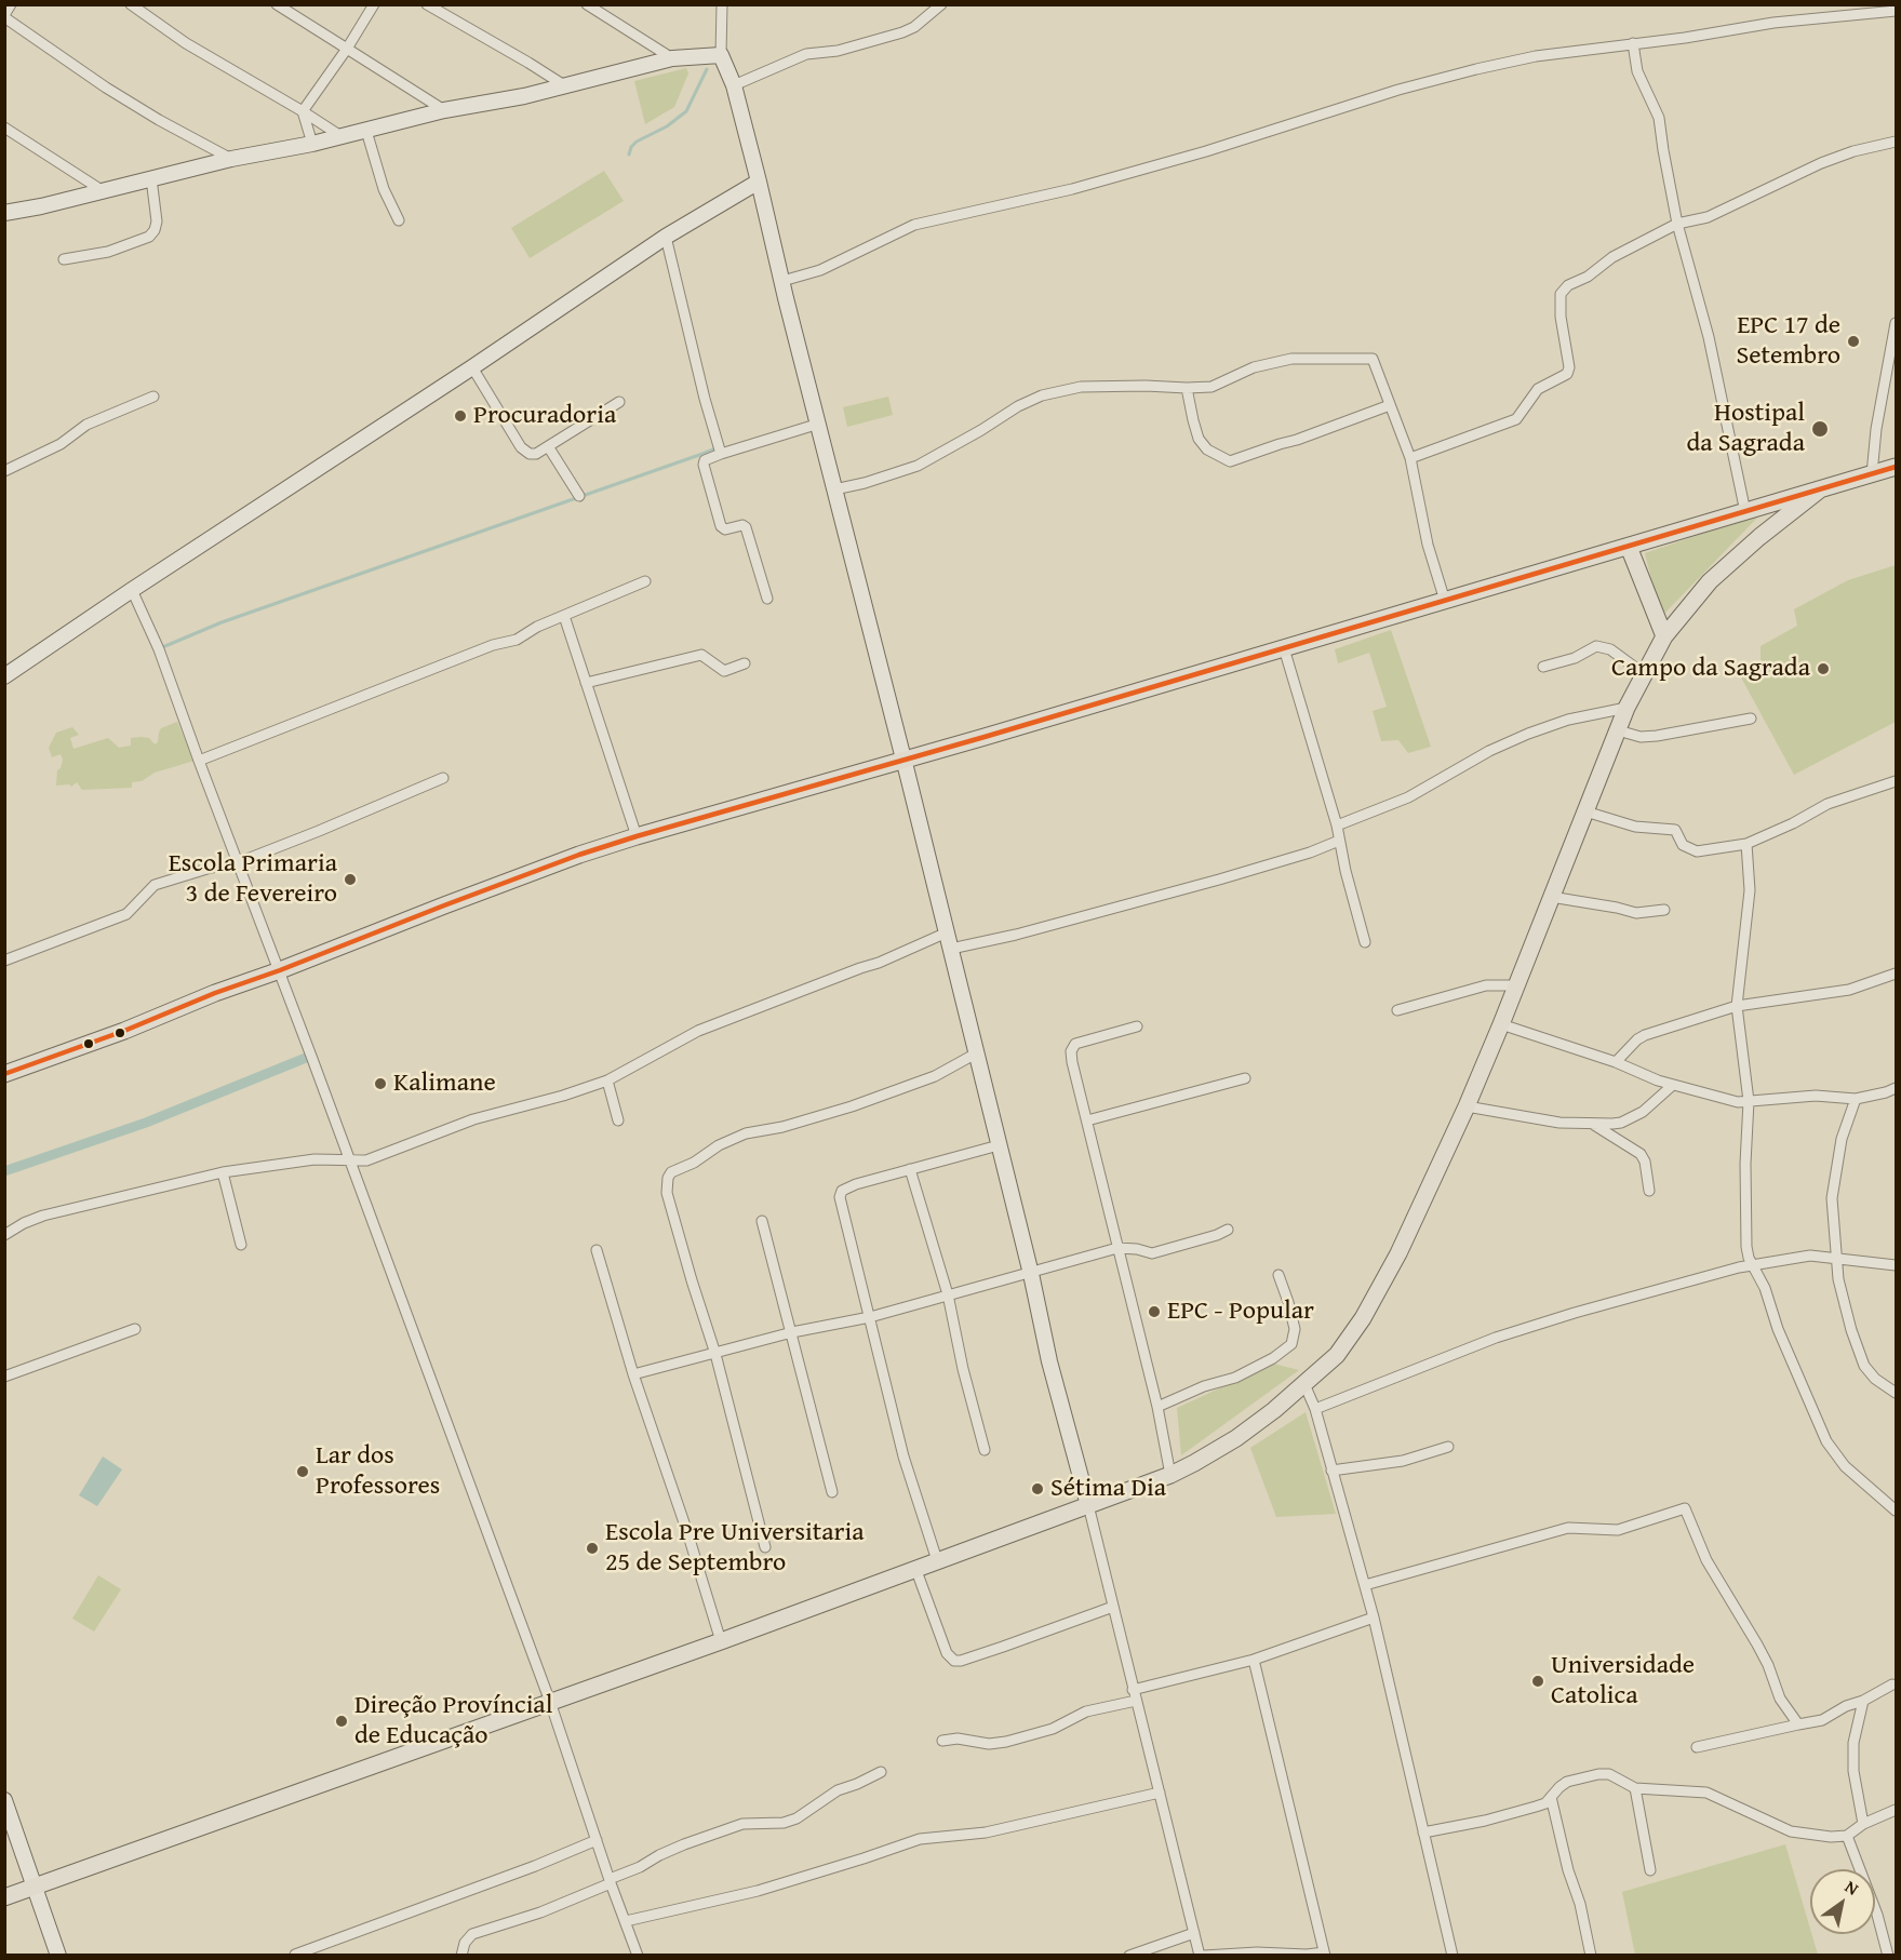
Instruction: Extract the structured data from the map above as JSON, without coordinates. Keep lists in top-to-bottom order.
{
  "places": [
    "EPC 17 de Setembro",
    "Procuradoria",
    "Hostipal da Sagrada",
    "Campo da Sagrada",
    "Escola Primaria 3 de Fevereiro",
    "Kalimane",
    "EPC - Popular",
    "Lar dos Professores",
    "Sétima Dia",
    "Escola Pre Universitaria 25 de Septembro",
    "Universidade Catolica",
    "Direção Províncial de Educação"
  ],
  "north": "top right"
}
